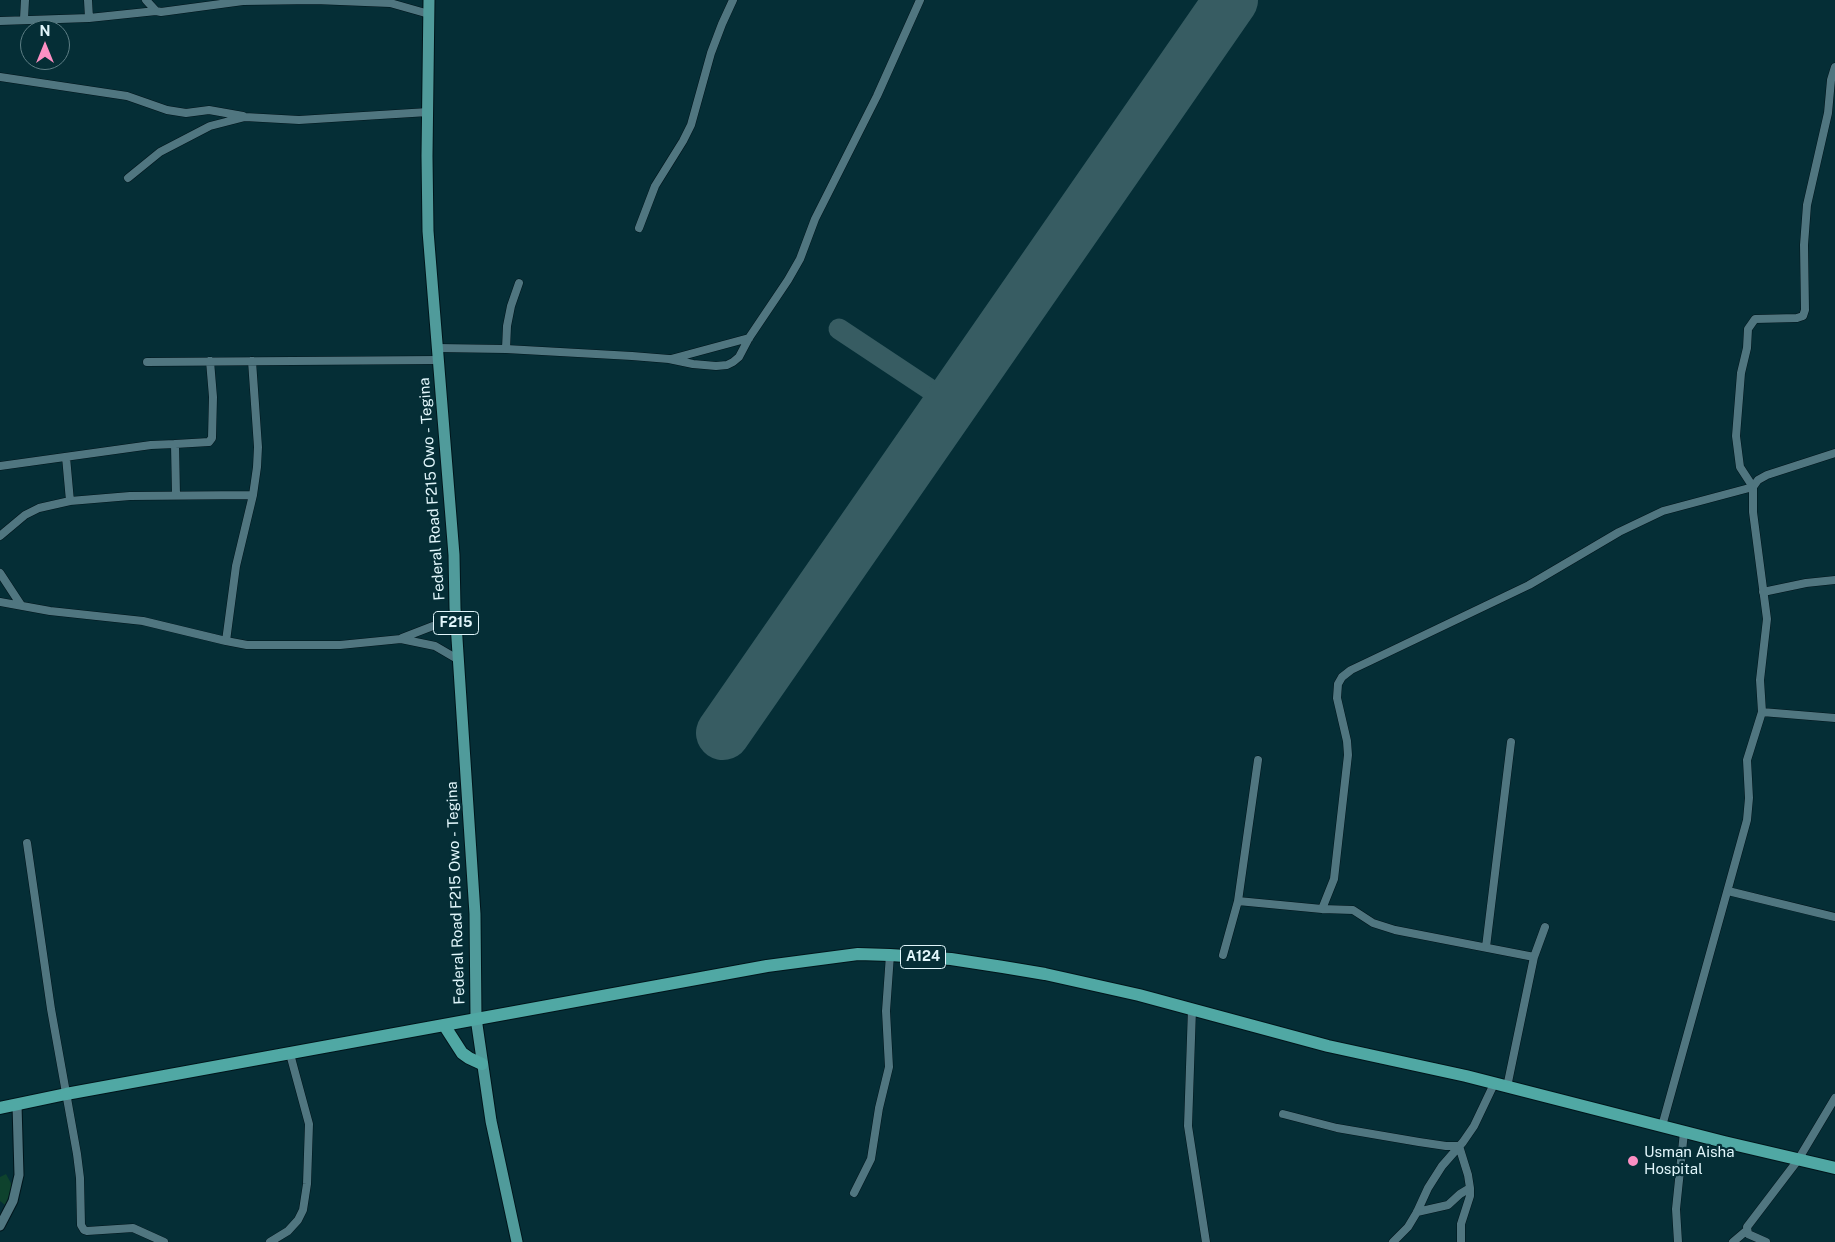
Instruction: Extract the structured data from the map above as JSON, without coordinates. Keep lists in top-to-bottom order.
{
  "streets": {
    "highway": ["A124"],
    "main road": ["Federal Road F215 Owo - Tegina", "F215"]
  },
  "crossings": [
    ["Federal Road F215 Owo - Tegina", "A124"]
  ],
  "places": ["Usman Aisha Hospital"],
  "north": "top"
}
